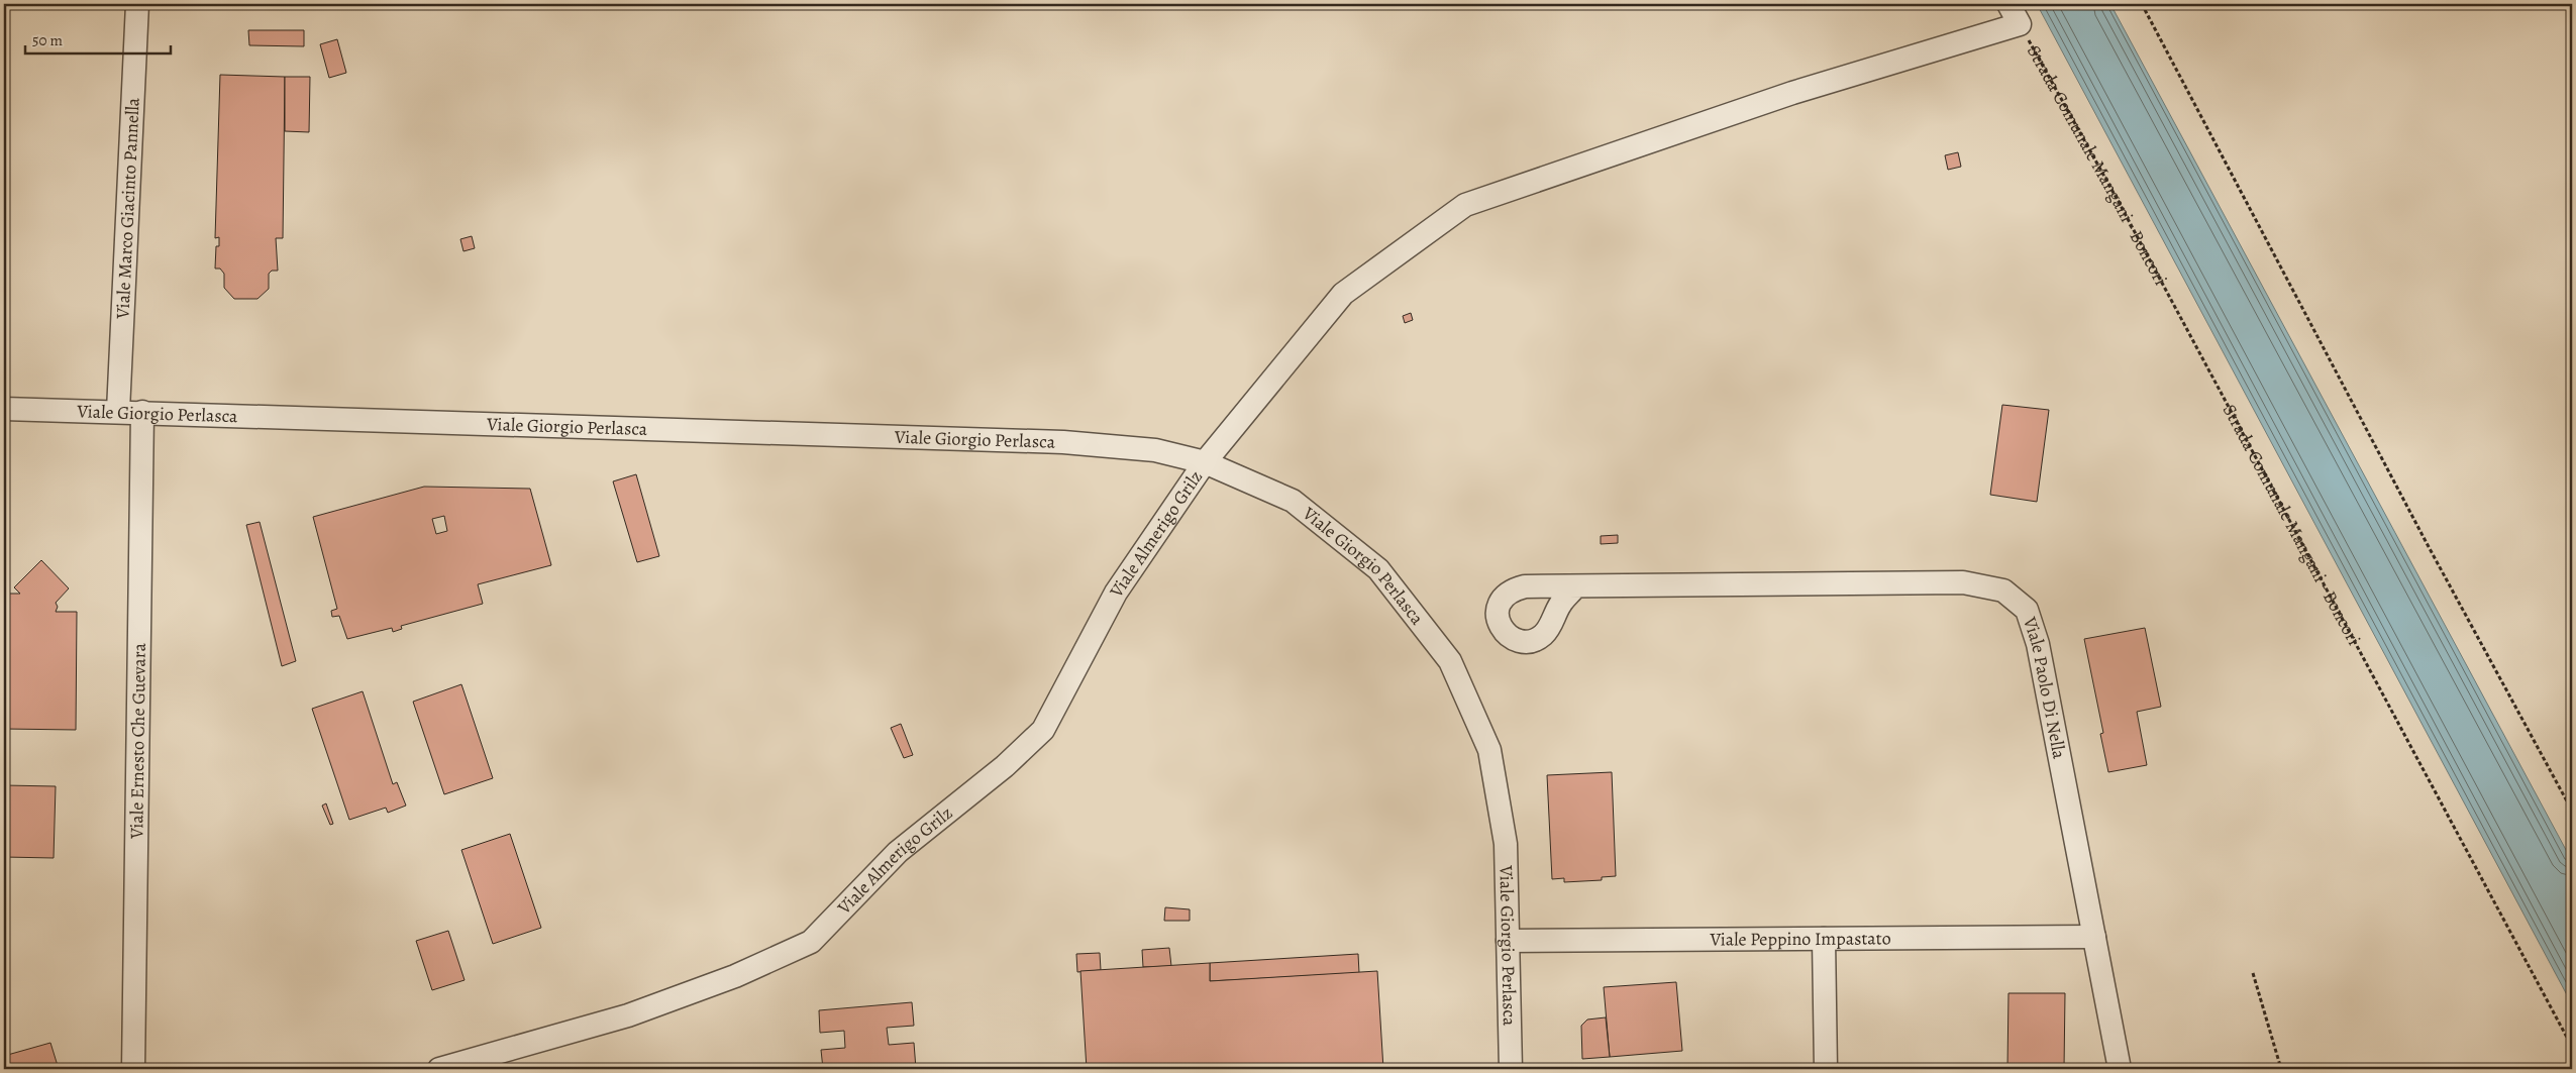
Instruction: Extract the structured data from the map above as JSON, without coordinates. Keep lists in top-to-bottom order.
{
  "streets": {
    "street": [
      "Strada Comunale Mangani - Boncori",
      "Viale Marco Giacinto Pannella",
      "Viale Giorgio Perlasca",
      "Viale Almerigo Grilz",
      "Viale Paolo Di Nella",
      "Viale Ernesto Che Guevara",
      "Viale Peppino Impastato"
    ]
  },
  "crossings": [
    ["Strada Comunale Mangani - Boncori", "Viale Almerigo Grilz"],
    ["Viale Marco Giacinto Pannella", "Viale Giorgio Perlasca"],
    ["Viale Giorgio Perlasca", "Viale Almerigo Grilz"],
    ["Viale Giorgio Perlasca", "Viale Ernesto Che Guevara"],
    ["Viale Giorgio Perlasca", "Viale Peppino Impastato"],
    ["Viale Paolo Di Nella", "Viale Peppino Impastato"]
  ],
  "scale_bar": "50 m"
}
